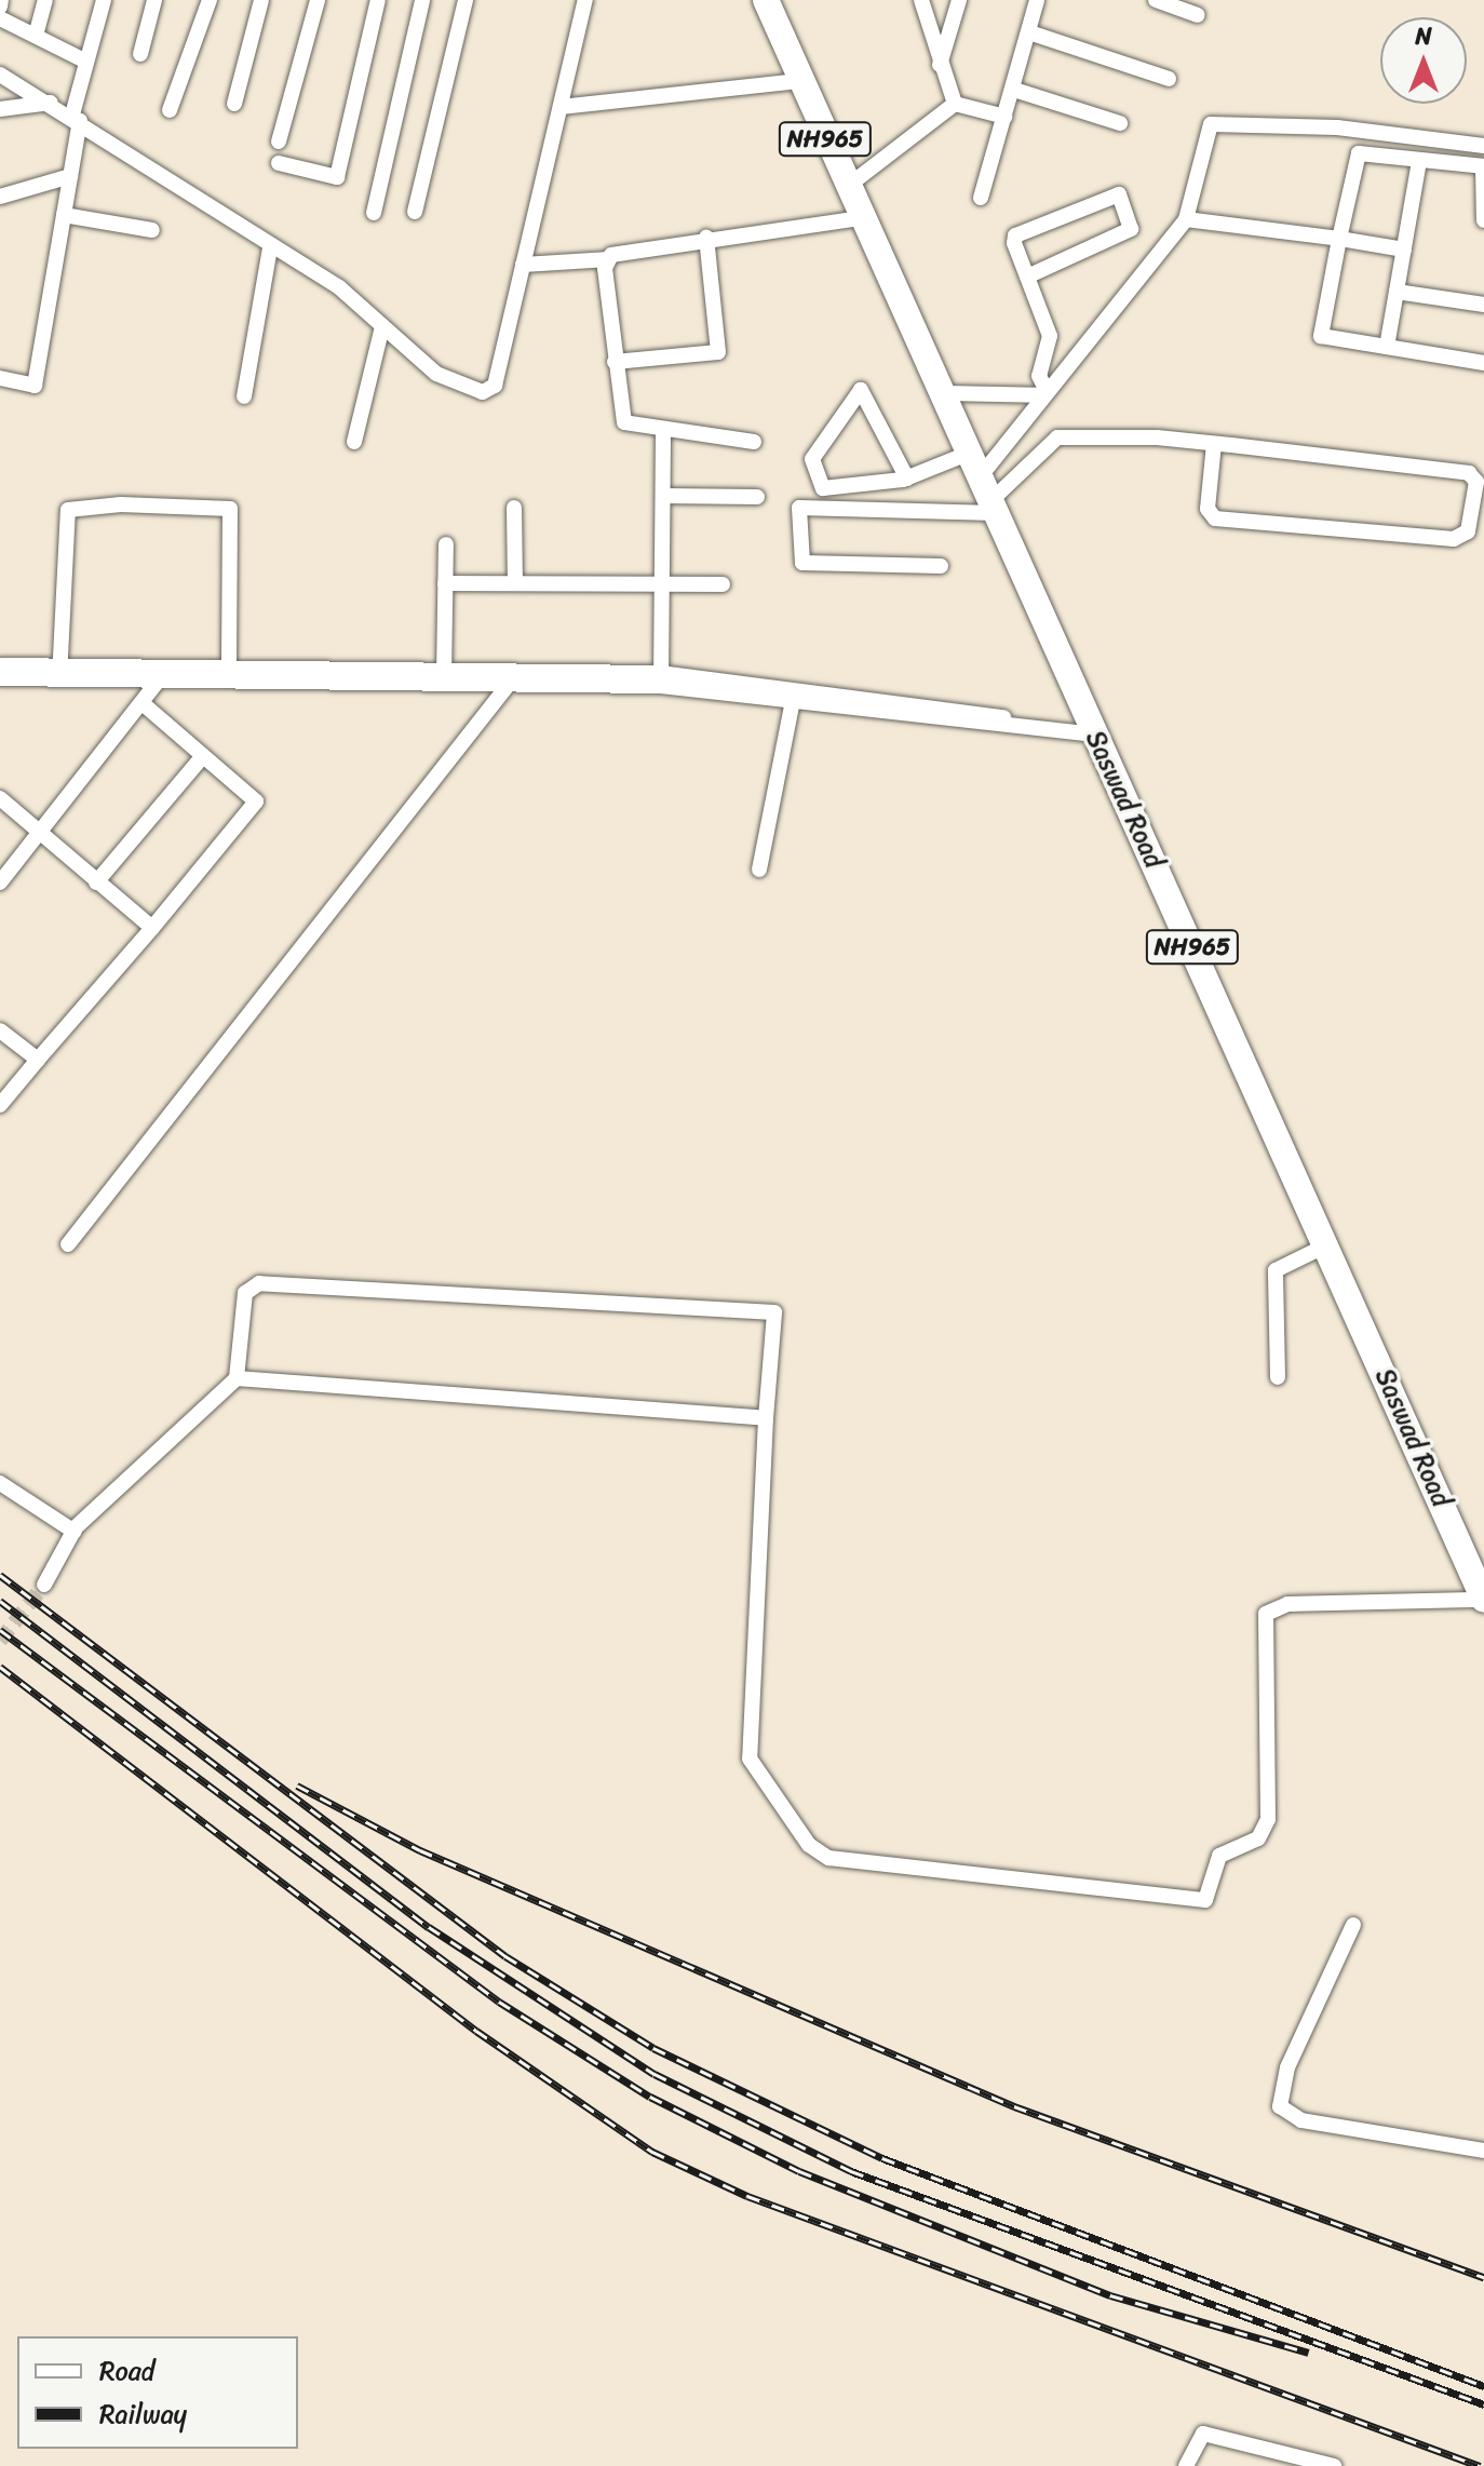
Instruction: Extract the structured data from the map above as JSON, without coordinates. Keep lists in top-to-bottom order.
{
  "streets": {
    "highway": ["NH965", "Saswad Road"]
  },
  "legend": ["Road", "Railway"],
  "north": "top"
}
